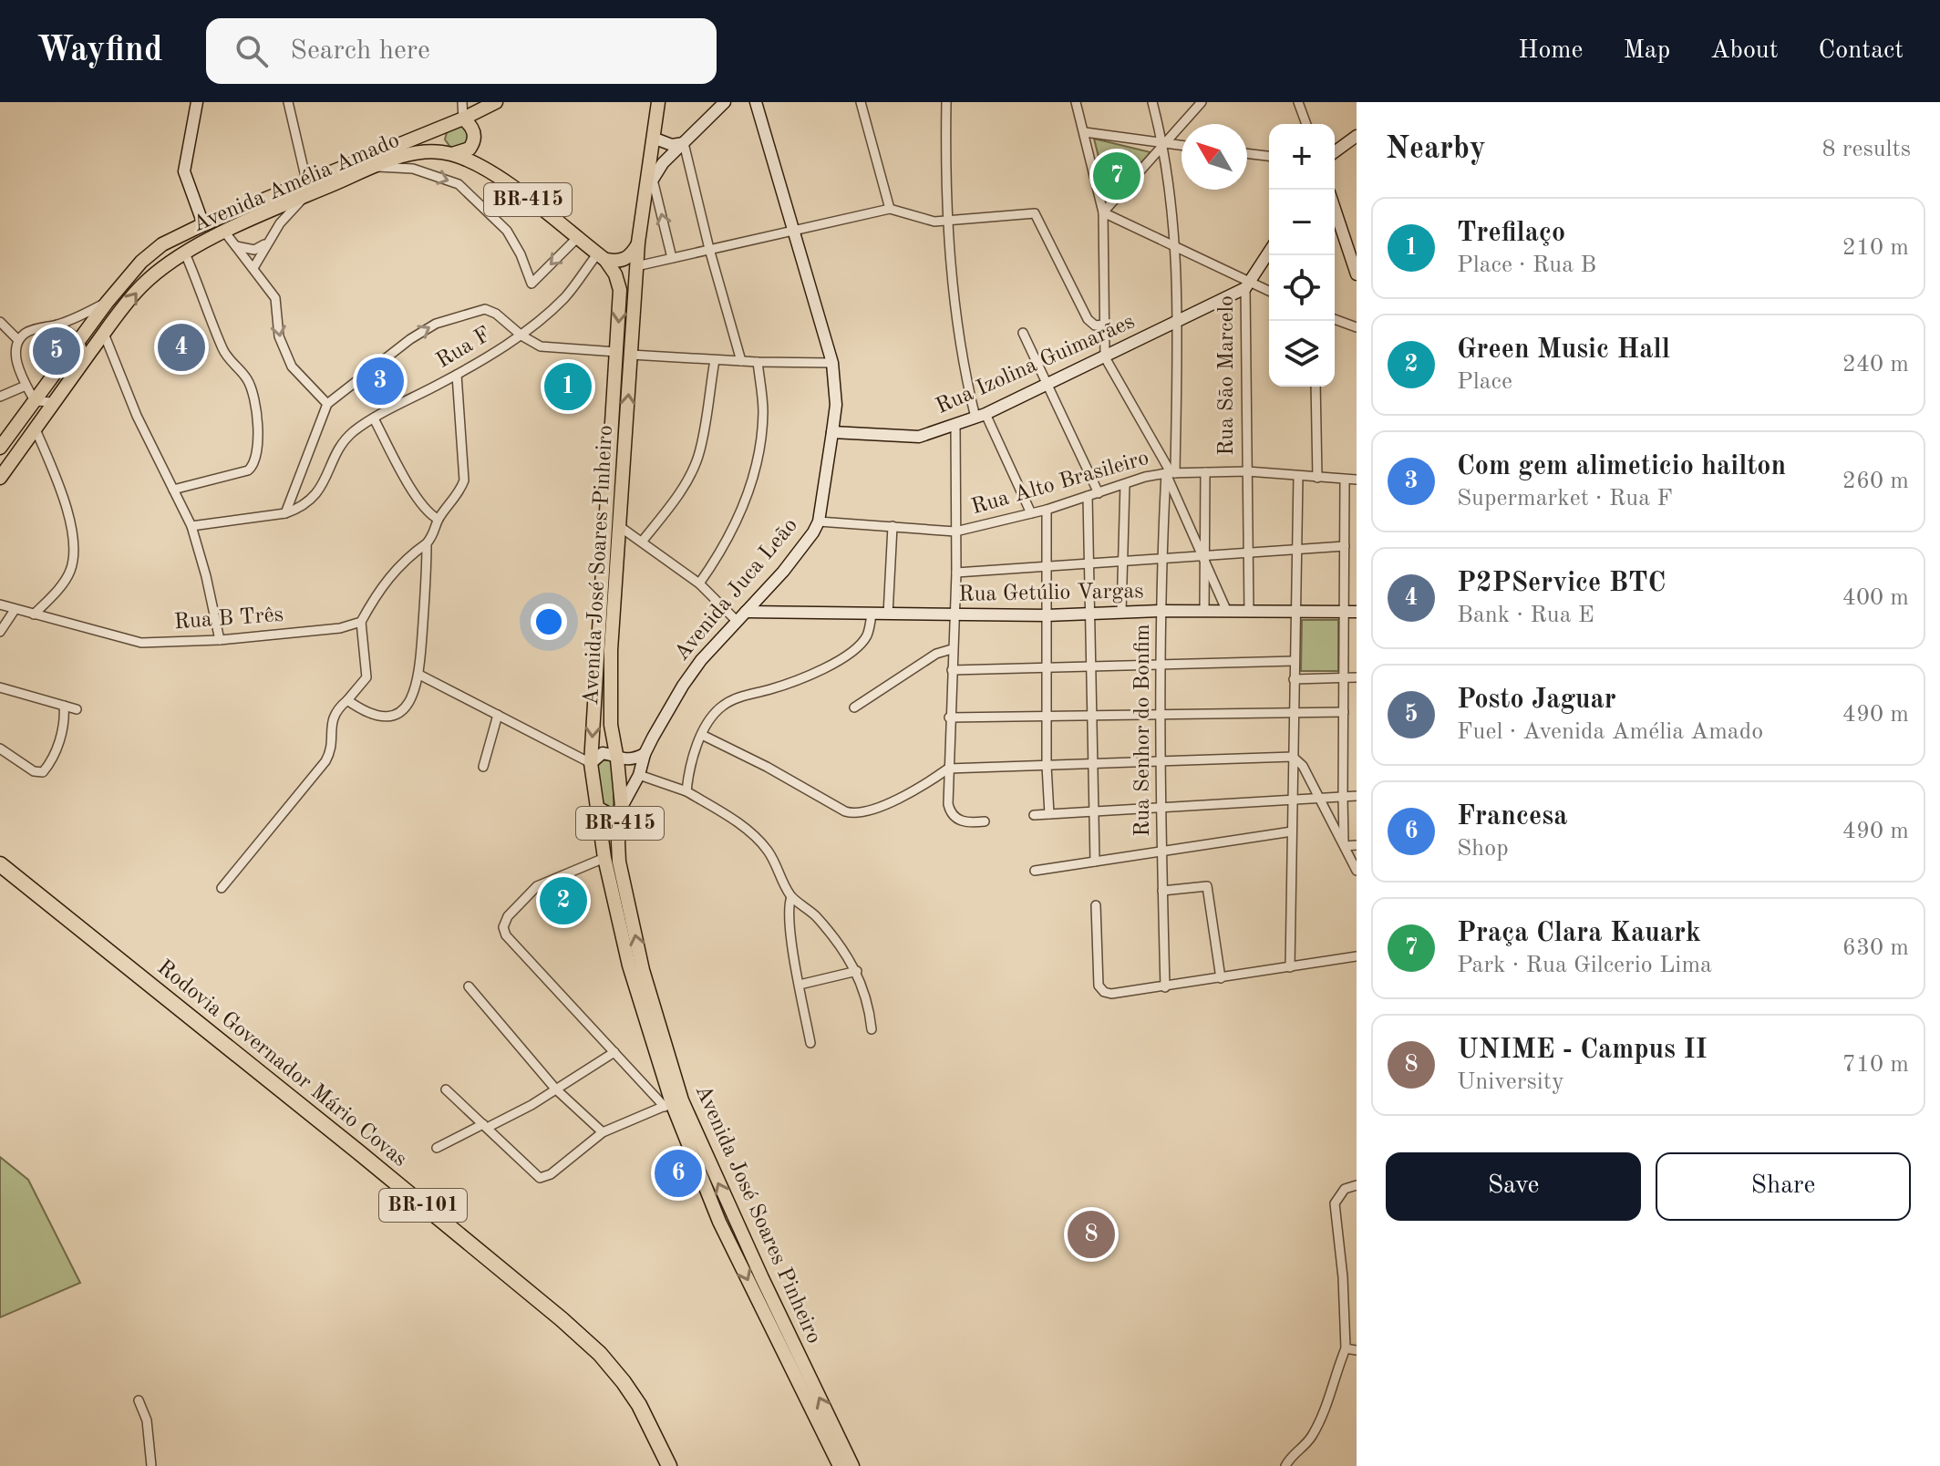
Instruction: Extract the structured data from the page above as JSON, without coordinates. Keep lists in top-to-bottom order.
{
  "streets": {
    "highway": ["Rodovia Governador Mário Covas", "BR-101"],
    "main road": [
      "Avenida Amélia Amado",
      "BR-415",
      "Rua Izolina Guimarães",
      "Rua São Marcelo",
      "Avenida José Soares Pinheiro",
      "Avenida Juca Leão",
      "Rua Getúlio Vargas"
    ],
    "street": [
      "Rua F",
      "Rua Alto Brasileiro",
      "Rua B Três",
      "Rua Senhor do Bonfim"
    ]
  },
  "crossings": [
    ["Avenida Amélia Amado", "Rua F"],
    ["Avenida Amélia Amado", "Avenida José Soares Pinheiro"],
    ["Rua F", "Avenida José Soares Pinheiro"],
    ["Rua Izolina Guimarães", "Rua São Marcelo"],
    ["Rua Izolina Guimarães", "Avenida Juca Leão"],
    ["Rua Izolina Guimarães", "Rua Senhor do Bonfim"],
    ["Rua São Marcelo", "Rua Alto Brasileiro"],
    ["Rua São Marcelo", "Rua Getúlio Vargas"],
    ["Rua Alto Brasileiro", "Avenida Juca Leão"],
    ["Rua Alto Brasileiro", "Rua Senhor do Bonfim"],
    ["Avenida José Soares Pinheiro", "Avenida Juca Leão"],
    ["Avenida Juca Leão", "Rua Getúlio Vargas"],
    ["Rua Getúlio Vargas", "Rua Senhor do Bonfim"]
  ],
  "north": "top left",
  "page": {
    "header": "Wayfind",
    "search": "Search here",
    "nav": [
      "Home",
      "Map",
      "About",
      "Contact"
    ],
    "heading": ["Nearby", "8 results"],
    "map_buttons": ["+", "−"],
    "pins": [
      "7",
      "4",
      "5",
      "3",
      "1",
      "2",
      "6",
      "8"
    ],
    "list": [
      {
        "mark": "1",
        "name": "Trefilaço",
        "note": "Place · Rua B",
        "value": "210 m"
      },
      {
        "mark": "2",
        "name": "Green Music Hall",
        "note": "Place",
        "value": "240 m"
      },
      {
        "mark": "3",
        "name": "Com gem alimeticio hailton",
        "note": "Supermarket · Rua F",
        "value": "260 m"
      },
      {
        "mark": "4",
        "name": "P2PService BTC",
        "note": "Bank · Rua E",
        "value": "400 m"
      },
      {
        "mark": "5",
        "name": "Posto Jaguar",
        "note": "Fuel · Avenida Amélia Amado",
        "value": "490 m"
      },
      {
        "mark": "6",
        "name": "Francesa",
        "note": "Shop",
        "value": "490 m"
      },
      {
        "mark": "7",
        "name": "Praça Clara Kauark",
        "note": "Park · Rua Gilcerio Lima",
        "value": "630 m"
      },
      {
        "mark": "8",
        "name": "UNIME - Campus II",
        "note": "University",
        "value": "710 m"
      }
    ],
    "buttons": ["Save", "Share"]
  }
}
